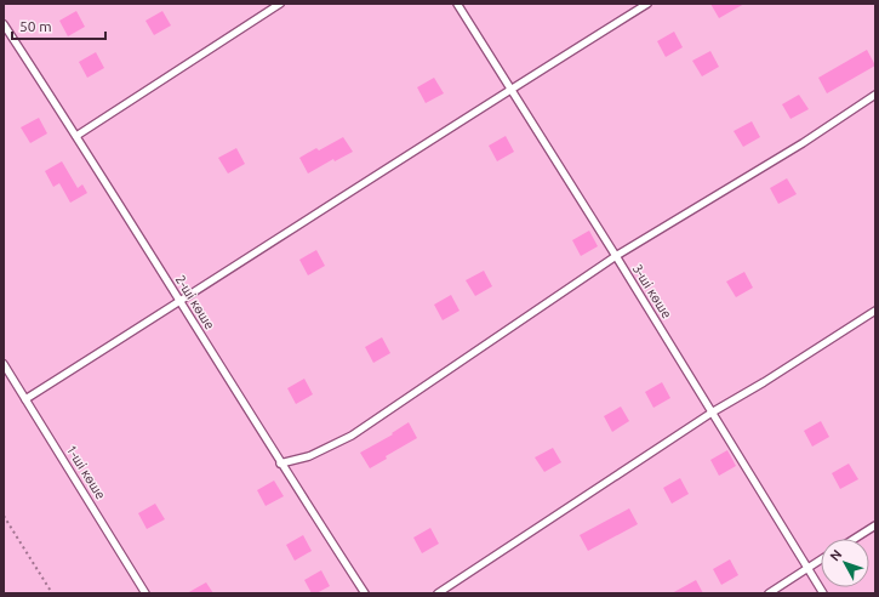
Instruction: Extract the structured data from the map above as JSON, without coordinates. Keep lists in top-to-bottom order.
{
  "streets": {
    "lane": ["3-ші көше", "2-ші көше", "1-ші көше"]
  },
  "scale_bar": "50 m",
  "north": "top left"
}
